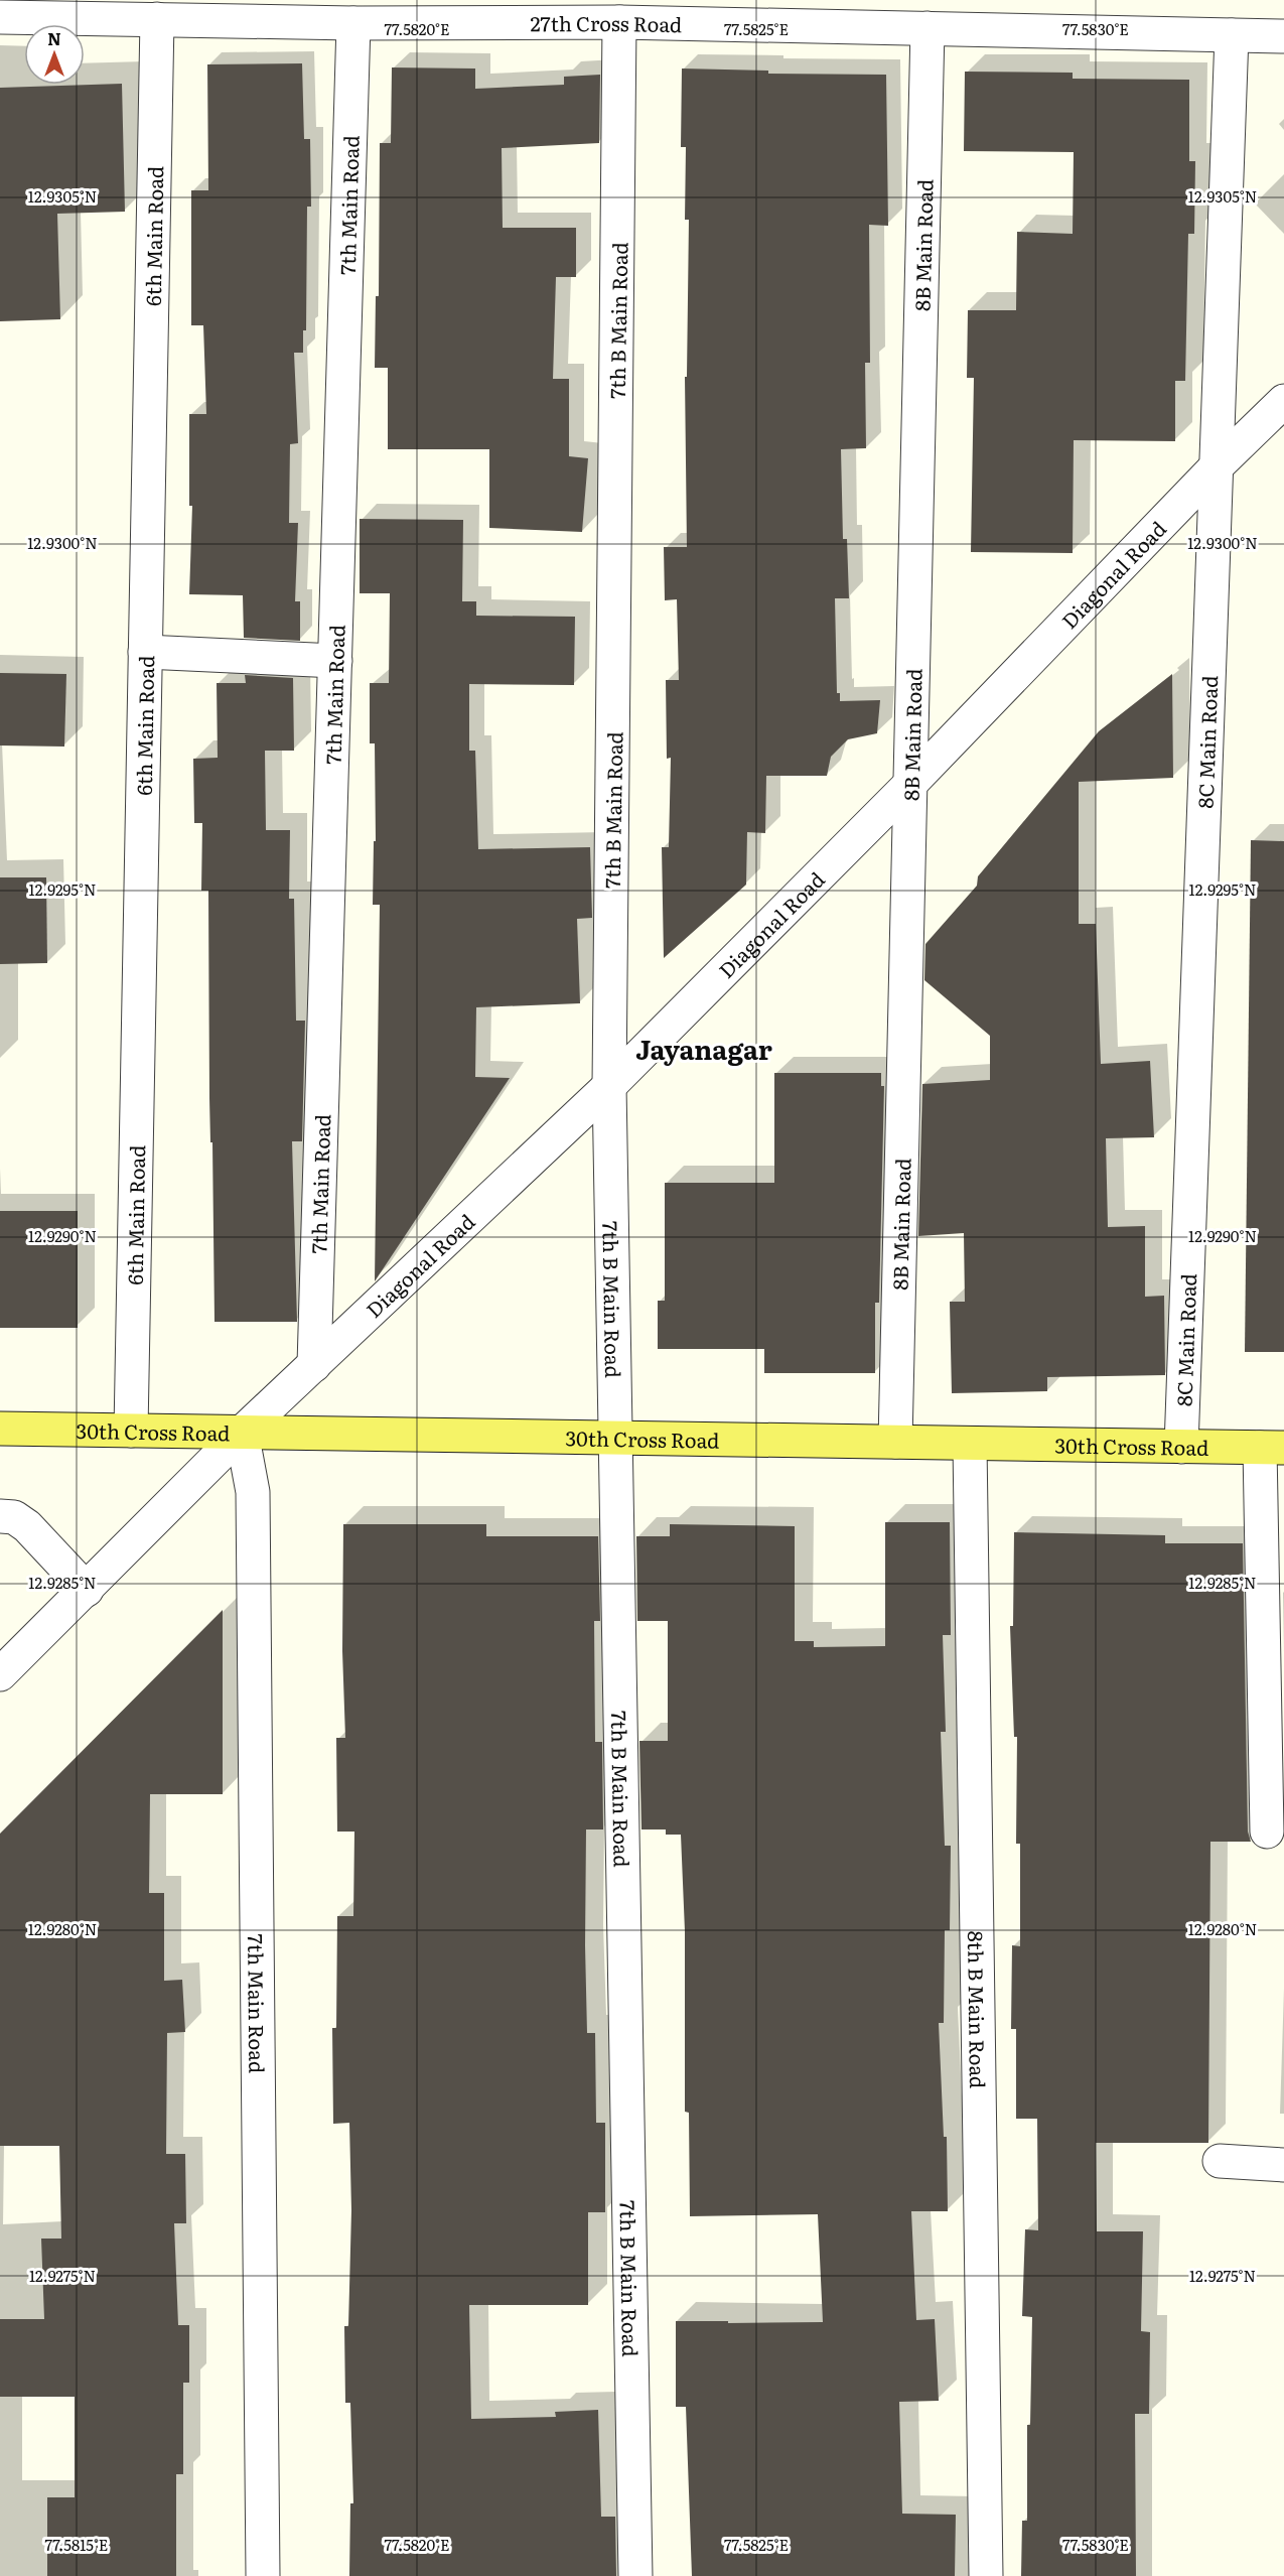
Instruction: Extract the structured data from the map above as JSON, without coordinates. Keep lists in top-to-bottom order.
{
  "streets": {
    "main road": ["30th Cross Road"],
    "street": [
      "27th Cross Road",
      "7th Main Road",
      "6th Main Road",
      "8B Main Road",
      "7th B Main Road",
      "Diagonal Road",
      "8C Main Road",
      "8th B Main Road"
    ]
  },
  "crossings": [
    ["27th Cross Road", "7th Main Road"],
    ["27th Cross Road", "6th Main Road"],
    ["27th Cross Road", "8B Main Road"],
    ["27th Cross Road", "7th B Main Road"],
    ["27th Cross Road", "8C Main Road"],
    ["7th Main Road", "Diagonal Road"],
    ["7th Main Road", "30th Cross Road"],
    ["6th Main Road", "30th Cross Road"],
    ["8B Main Road", "Diagonal Road"],
    ["8B Main Road", "30th Cross Road"],
    ["7th B Main Road", "Diagonal Road"],
    ["7th B Main Road", "30th Cross Road"],
    ["Diagonal Road", "8C Main Road"],
    ["Diagonal Road", "30th Cross Road"],
    ["8C Main Road", "30th Cross Road"],
    ["30th Cross Road", "8th B Main Road"]
  ],
  "districts": ["Jayanagar"],
  "north": "top",
  "coordinates": [
    "77.5820°E",
    "77.5825°E",
    "77.5830°E",
    "12.9305°N",
    "12.9300°N",
    "12.9295°N",
    "12.9290°N",
    "12.9285°N",
    "12.9280°N",
    "12.9275°N",
    "77.5815°E"
  ]
}
